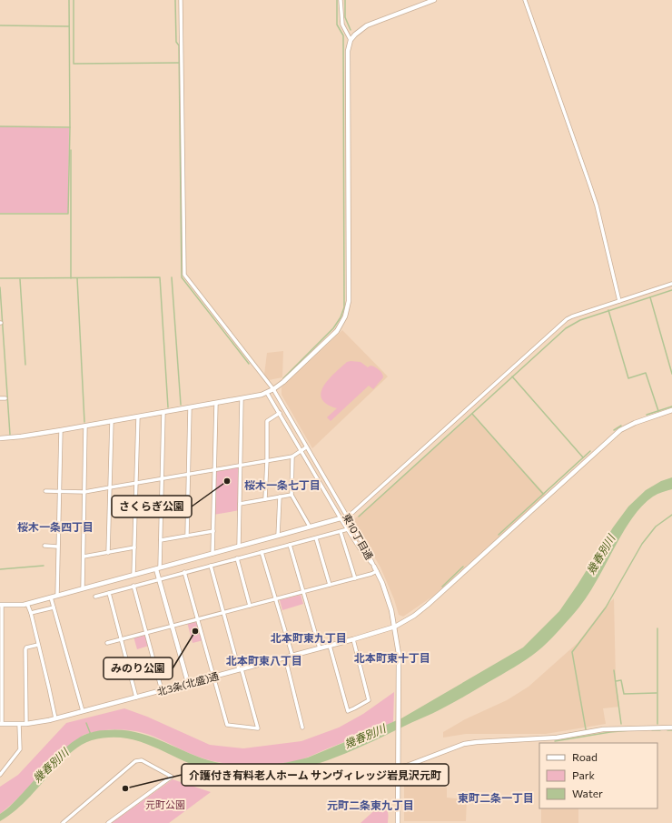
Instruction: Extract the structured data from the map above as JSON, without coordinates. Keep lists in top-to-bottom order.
{
  "streets": {
    "street": ["東10丁目通", "北3条(北盛)通"]
  },
  "crossings": [
    ["東10丁目通", "北3条(北盛)通"]
  ],
  "districts": [
    "桜木一条七丁目",
    "桜木一条四丁目",
    "北本町東九丁目",
    "北本町東十丁目",
    "北本町東八丁目",
    "東町二条一丁目",
    "元町二条東九丁目"
  ],
  "water": ["幾春別川"],
  "parks": ["元町公園"],
  "places": ["さくらぎ公園", "みのり公園", "介護付き有料老人ホーム サンヴィレッジ岩見沢元町"],
  "legend": ["Road", "Park", "Water"]
}
